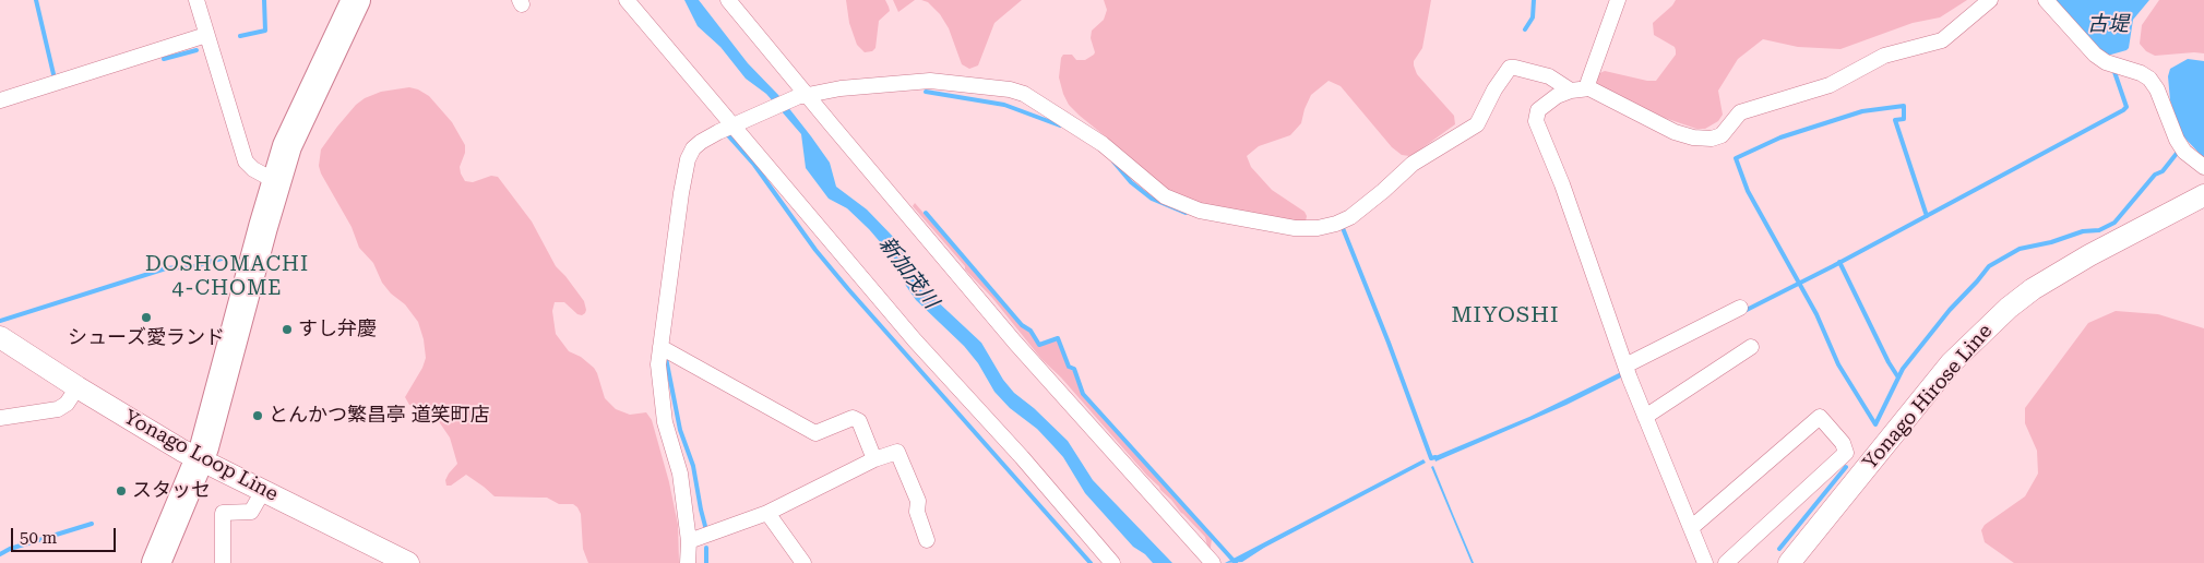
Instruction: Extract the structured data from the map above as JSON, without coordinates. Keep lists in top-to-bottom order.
{
  "streets": {
    "main road": ["Yonago Hirose Line", "Yonago Loop Line"]
  },
  "districts": ["DOSHOMACHI 4-CHOME", "MIYOSHI"],
  "water": ["古堤", "新加茂川"],
  "places": [
    "シューズ愛ランド",
    "すし弁慶",
    "とんかつ繁昌亭 道笑町店",
    "スタッセ"
  ],
  "scale_bar": "50 m"
}
